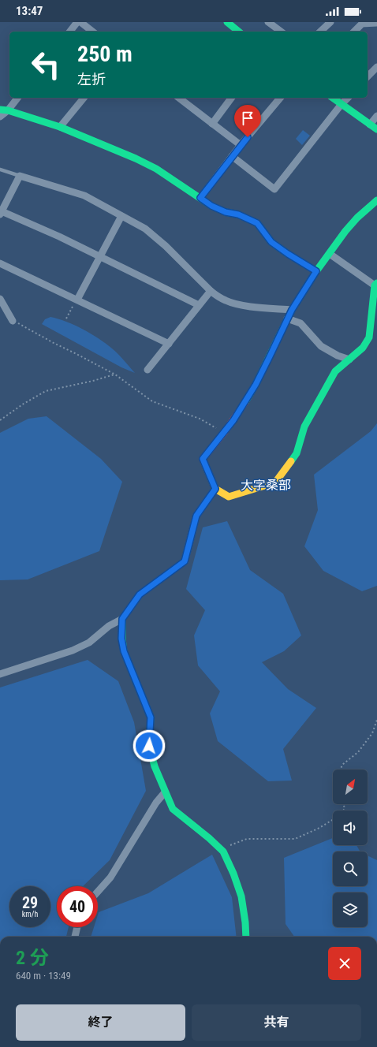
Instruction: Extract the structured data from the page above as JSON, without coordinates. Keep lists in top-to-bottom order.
{
  "districts": ["大字桑部"],
  "north": "top right",
  "page": {
    "status": "13:47",
    "turn": ["250 m", "左折"],
    "speed": "29 km/h",
    "limit": "40",
    "heading": ["2 分", "640 m · 13:49"],
    "buttons": ["終了", "共有"]
  }
}
